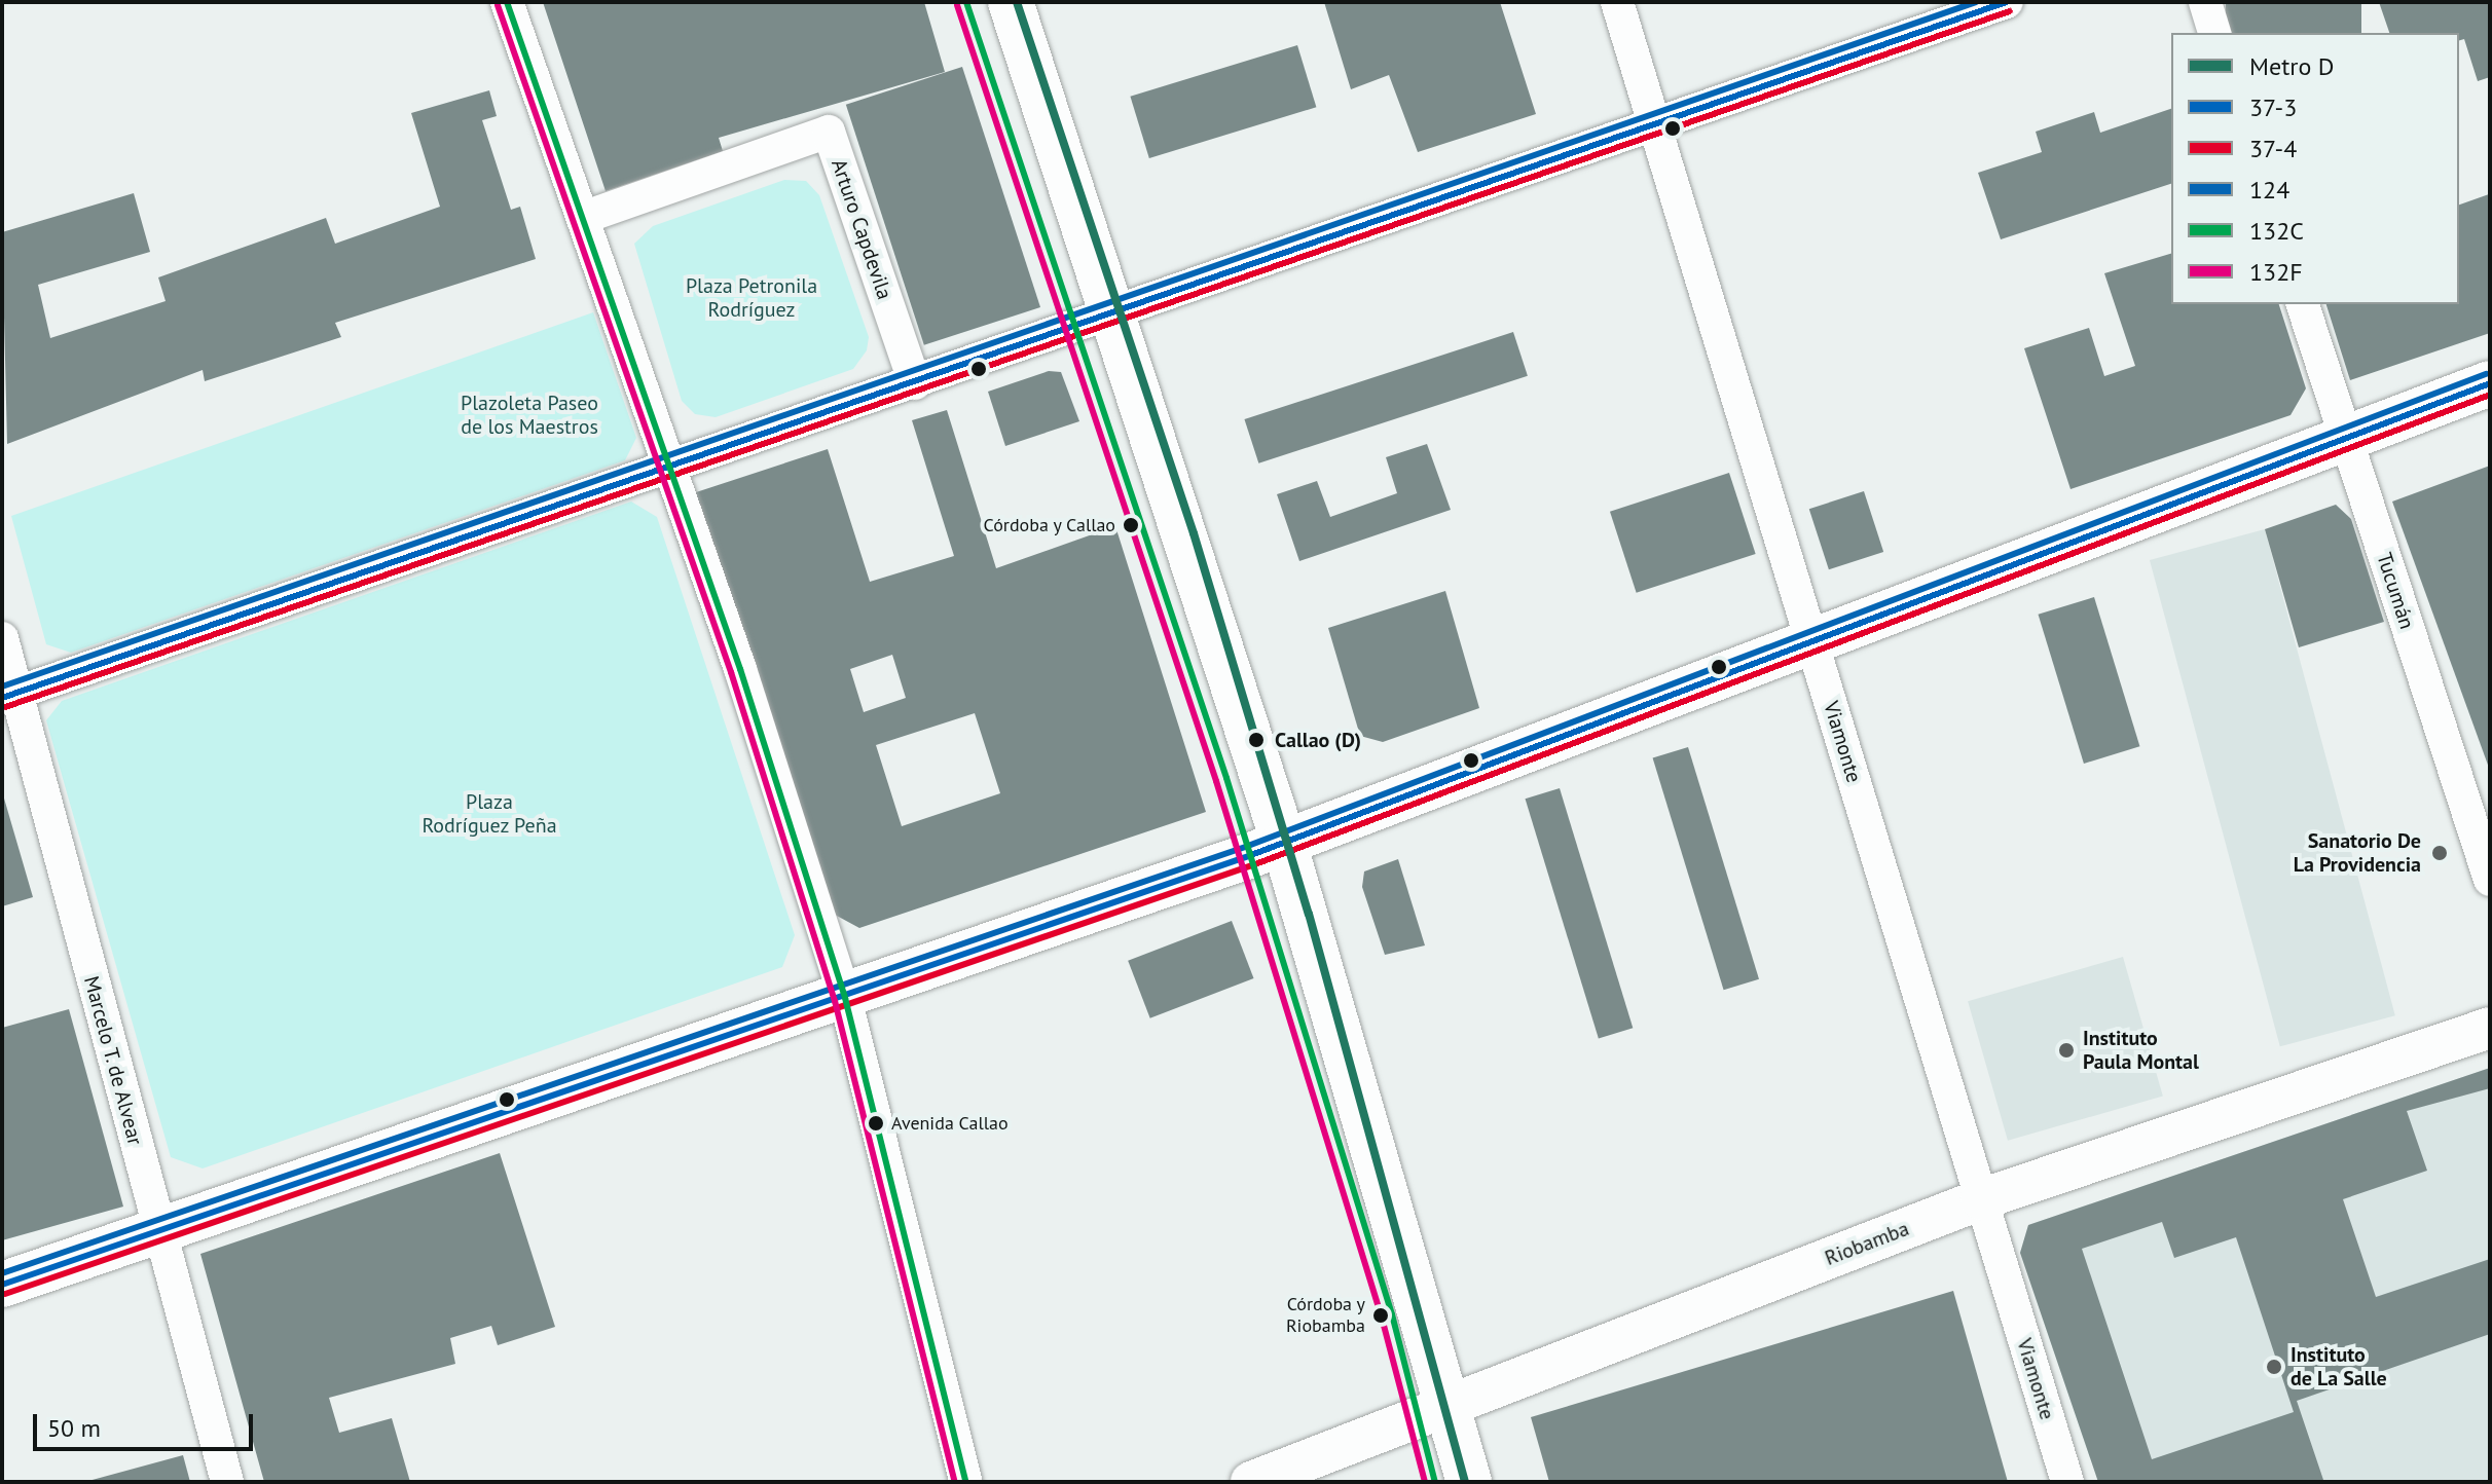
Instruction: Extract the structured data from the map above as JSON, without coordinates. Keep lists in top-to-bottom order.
{
  "streets": {
    "street": [
      "Arturo Capdevila",
      "Tucumán",
      "Viamonte",
      "Marcelo T. de Alvear",
      "Riobamba"
    ]
  },
  "crossings": [
    ["Viamonte", "Riobamba"]
  ],
  "parks": ["Plaza Petronila Rodríguez", "Plazoleta Paseo de los Maestros", "Plaza Rodríguez Peña"],
  "places": [
    "Córdoba y Callao",
    "Callao (D)",
    "Sanatorio De La Providencia",
    "Instituto Paula Montal",
    "Avenida Callao",
    "Córdoba y Riobamba",
    "Instituto de La Salle"
  ],
  "lines": [
    "metro line D",
    "transit line 37-3",
    "transit line 124",
    "transit line 132C",
    "transit line 132F",
    "transit line 37-4"
  ],
  "legend": [
    "Metro D",
    "37-3",
    "37-4",
    "124",
    "132C",
    "132F"
  ],
  "scale_bar": "50 m"
}
